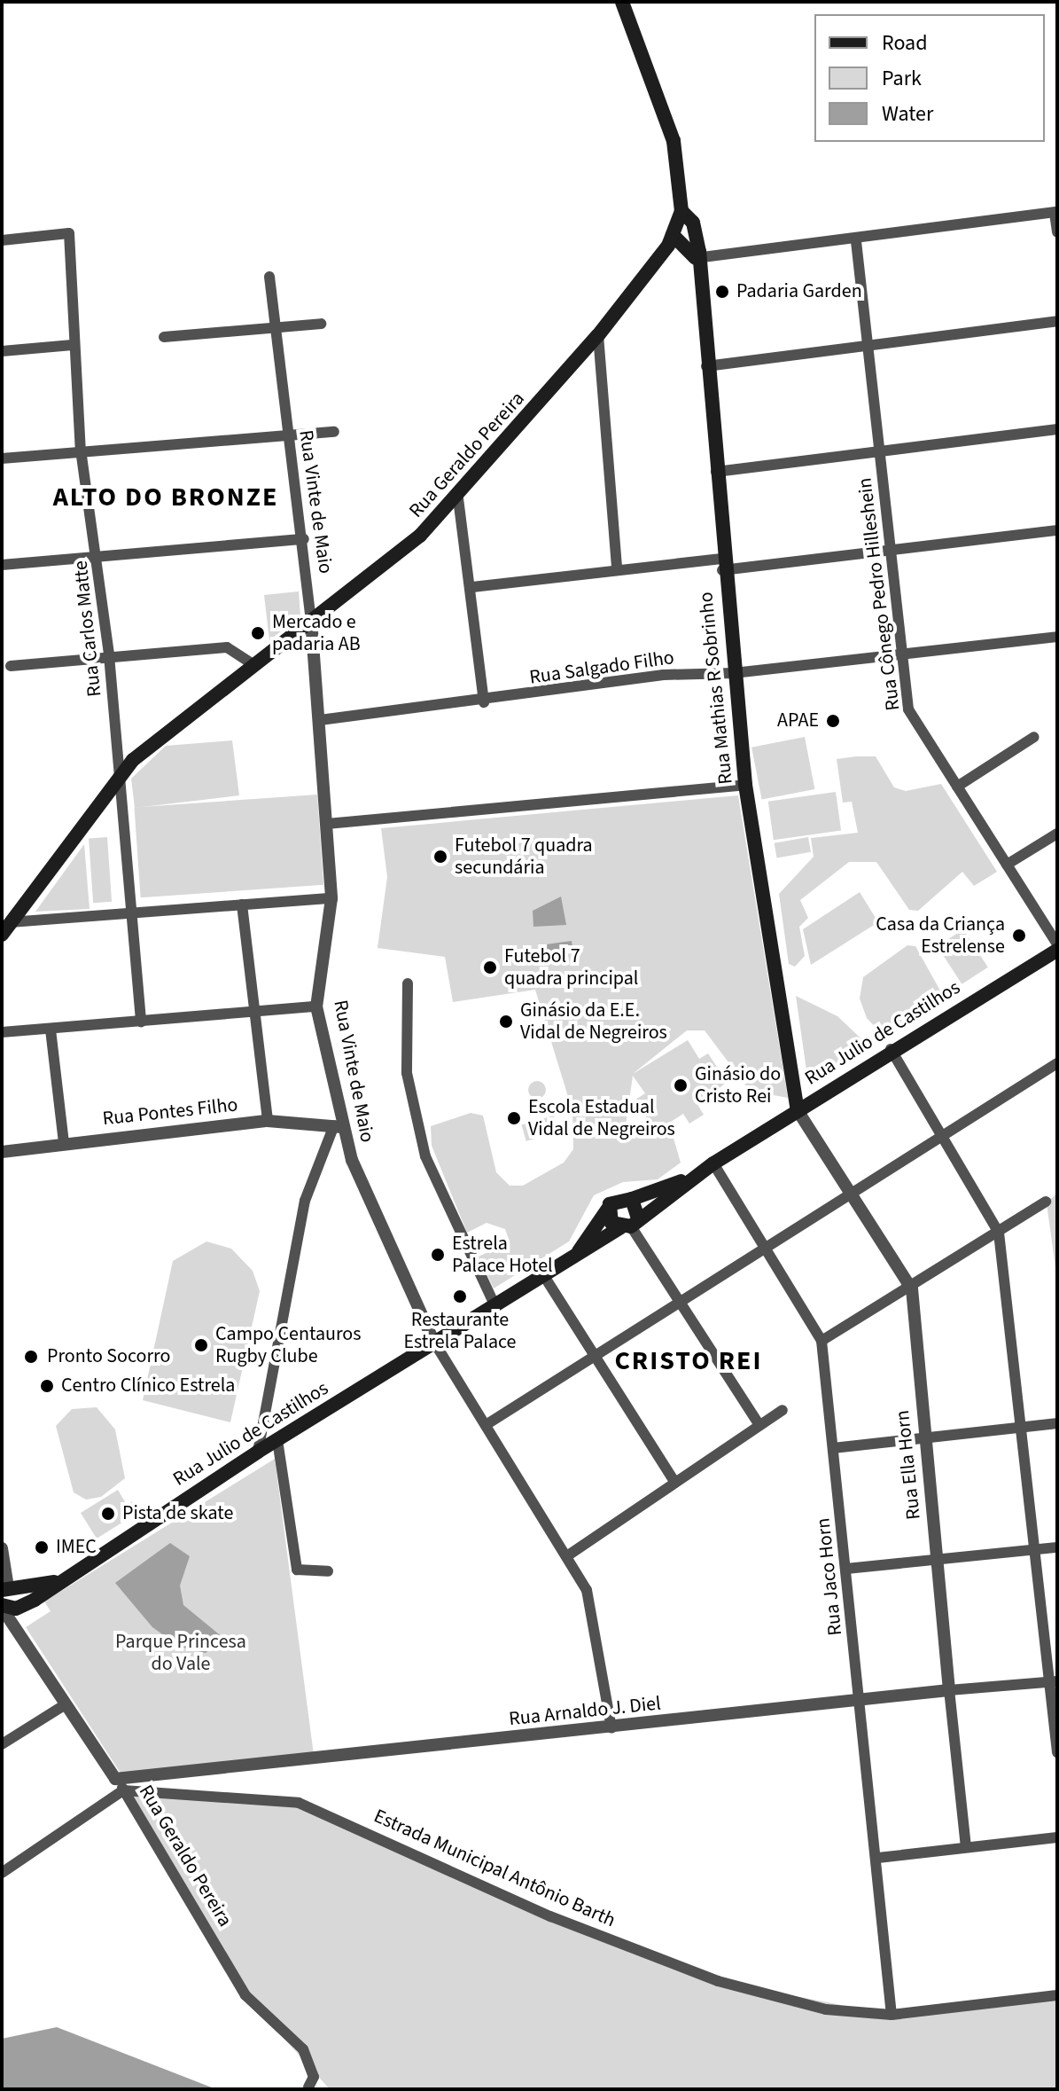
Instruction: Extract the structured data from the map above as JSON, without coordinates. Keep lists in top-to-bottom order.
{
  "streets": {
    "main road": ["Rua Geraldo Pereira", "Rua Mathias R Sobrinho", "Rua Julio de Castilhos"],
    "street": [
      "Rua Vinte de Maio",
      "Rua Cônego Pedro Hilleshein",
      "Rua Carlos Matte",
      "Rua Salgado Filho",
      "Rua Pontes Filho",
      "Rua Ella Horn",
      "Rua Jaco Horn",
      "Rua Arnaldo J. Diel",
      "Estrada Municipal Antônio Barth"
    ]
  },
  "crossings": [
    ["Rua Geraldo Pereira", "Rua Vinte de Maio"],
    ["Rua Geraldo Pereira", "Rua Carlos Matte"],
    ["Rua Geraldo Pereira", "Rua Mathias R Sobrinho"],
    ["Rua Geraldo Pereira", "Rua Julio de Castilhos"],
    ["Rua Geraldo Pereira", "Rua Arnaldo J. Diel"],
    ["Rua Geraldo Pereira", "Estrada Municipal Antônio Barth"],
    ["Rua Vinte de Maio", "Rua Salgado Filho"],
    ["Rua Vinte de Maio", "Rua Julio de Castilhos"],
    ["Rua Vinte de Maio", "Rua Pontes Filho"],
    ["Rua Vinte de Maio", "Rua Arnaldo J. Diel"],
    ["Rua Cônego Pedro Hilleshein", "Rua Salgado Filho"],
    ["Rua Cônego Pedro Hilleshein", "Rua Julio de Castilhos"],
    ["Rua Salgado Filho", "Rua Mathias R Sobrinho"],
    ["Rua Mathias R Sobrinho", "Rua Julio de Castilhos"],
    ["Rua Mathias R Sobrinho", "Rua Ella Horn"],
    ["Rua Julio de Castilhos", "Rua Ella Horn"],
    ["Rua Julio de Castilhos", "Rua Jaco Horn"],
    ["Rua Ella Horn", "Rua Arnaldo J. Diel"],
    ["Rua Jaco Horn", "Rua Arnaldo J. Diel"],
    ["Rua Jaco Horn", "Estrada Municipal Antônio Barth"]
  ],
  "districts": ["ALTO DO BRONZE", "CRISTO REI"],
  "parks": ["Parque Princesa do Vale"],
  "places": [
    "Padaria Garden",
    "Mercado e padaria AB",
    "APAE",
    "Futebol 7 quadra secundária",
    "Casa da Criança Estrelense",
    "Futebol 7 quadra principal",
    "Ginásio da E.E. Vidal de Negreiros",
    "Ginásio do Cristo Rei",
    "Escola Estadual Vidal de Negreiros",
    "Estrela Palace Hotel",
    "Restaurante Estrela Palace",
    "Campo Centauros Rugby Clube",
    "Pronto Socorro",
    "Centro Clínico Estrela",
    "Pista de skate",
    "IMEC"
  ],
  "legend": ["Road", "Park", "Water"]
}
